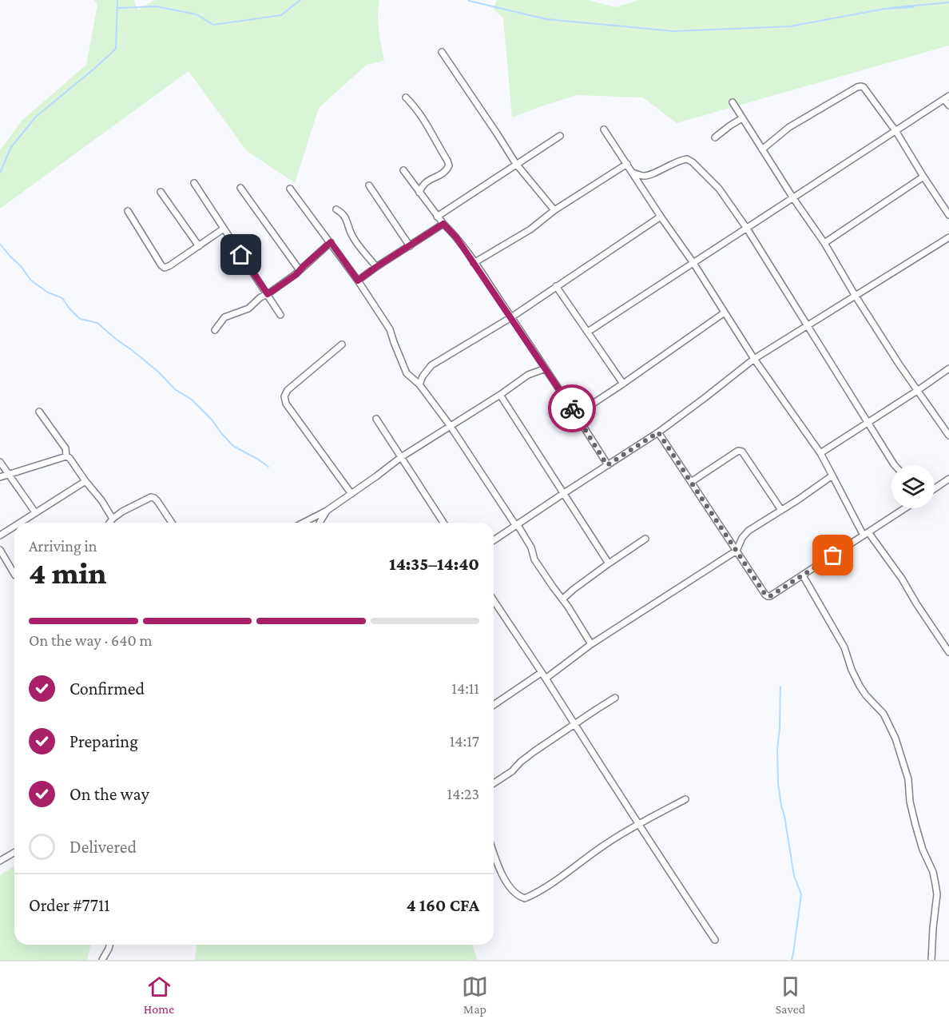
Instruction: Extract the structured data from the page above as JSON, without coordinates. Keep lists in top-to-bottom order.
{
  "page": {
    "heading": ["4 min", "Arriving in", "14:35–14:40"],
    "panel": ["Order #7711", "4 160 CFA"],
    "bar": "On the way · 640 m",
    "list": [
      ["Confirmed", "14:11"],
      ["Preparing", "14:17"],
      ["On the way", "14:23"],
      "Delivered"
    ],
    "tabs": ["Home", "Map", "Saved"]
  }
}
